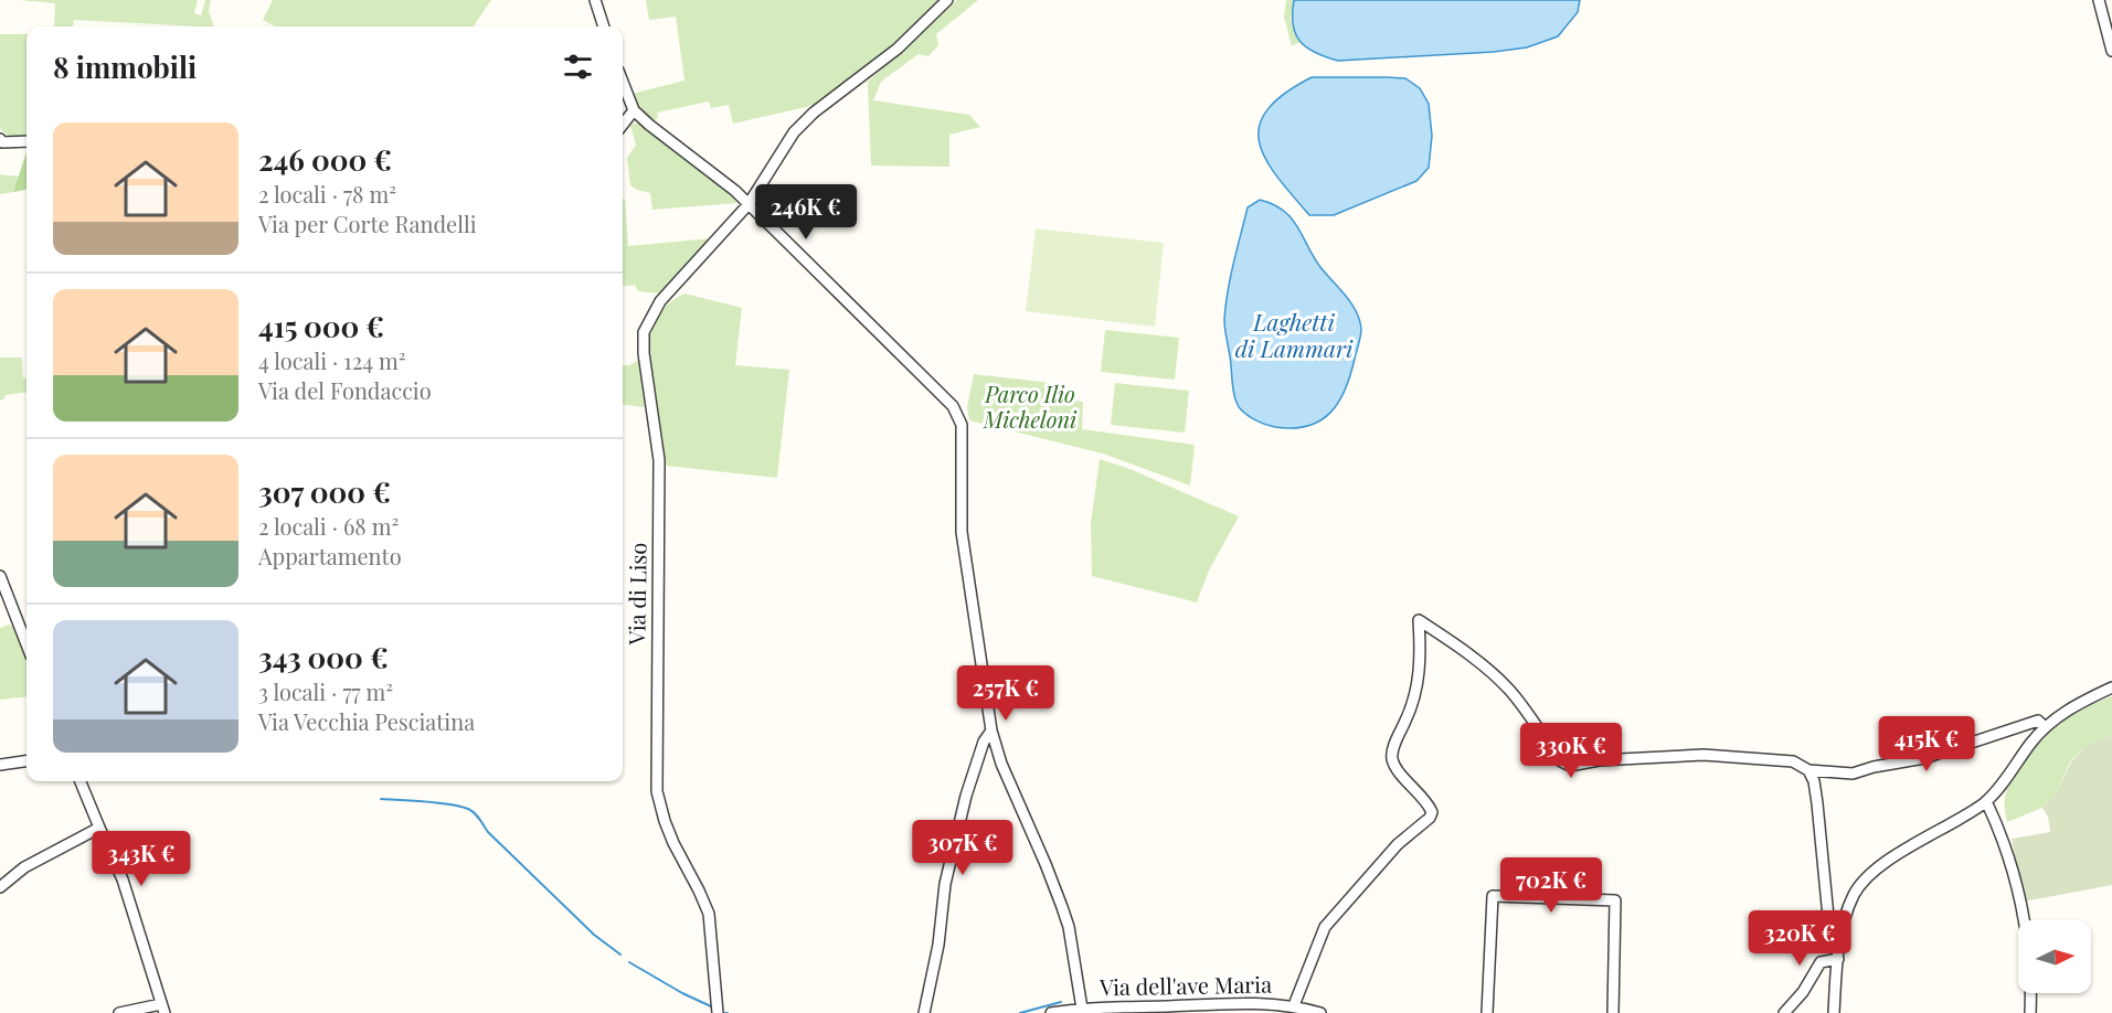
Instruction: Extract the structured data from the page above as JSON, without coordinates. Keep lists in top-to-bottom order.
{
  "streets": {
    "street": ["Via di Liso", "Via dell'ave Maria"]
  },
  "water": ["Laghetti di Lammari"],
  "parks": ["Parco Ilio Micheloni"],
  "north": "right",
  "page": {
    "heading": "8 immobili",
    "list": [
      {
        "name": "246 000 €",
        "note": "2 locali · 78 m² · Via per Corte Randelli"
      },
      {
        "name": "415 000 €",
        "note": "4 locali · 124 m² · Via del Fondaccio"
      },
      {
        "name": "307 000 €",
        "note": "2 locali · 68 m² · Appartamento"
      },
      {
        "name": "343 000 €",
        "note": "3 locali · 77 m² · Via Vecchia Pesciatina"
      }
    ],
    "price": [
      "246K €",
      "257K €",
      "415K €",
      "330K €",
      "307K €",
      "343K €",
      "702K €",
      "320K €"
    ]
  }
}
